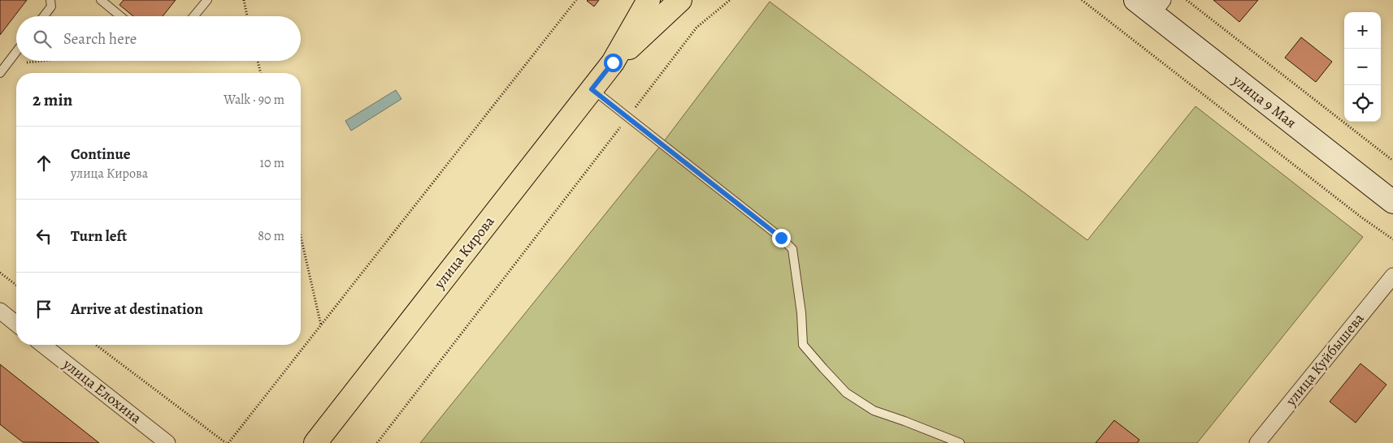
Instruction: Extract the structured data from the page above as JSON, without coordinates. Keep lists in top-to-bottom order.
{
  "streets": {
    "main road": ["улица Кирова"],
    "street": ["улица 9 Мая", "улица Куйбышева", "улица Елохина"]
  },
  "page": {
    "map_buttons": ["+", "−"],
    "search": "Search here",
    "heading": ["2 min", "Walk · 90 m"],
    "list": [
      ["Continue", "улица Кирова", "10 m"],
      ["Turn left", "80 m"],
      "Arrive at destination"
    ]
  }
}
